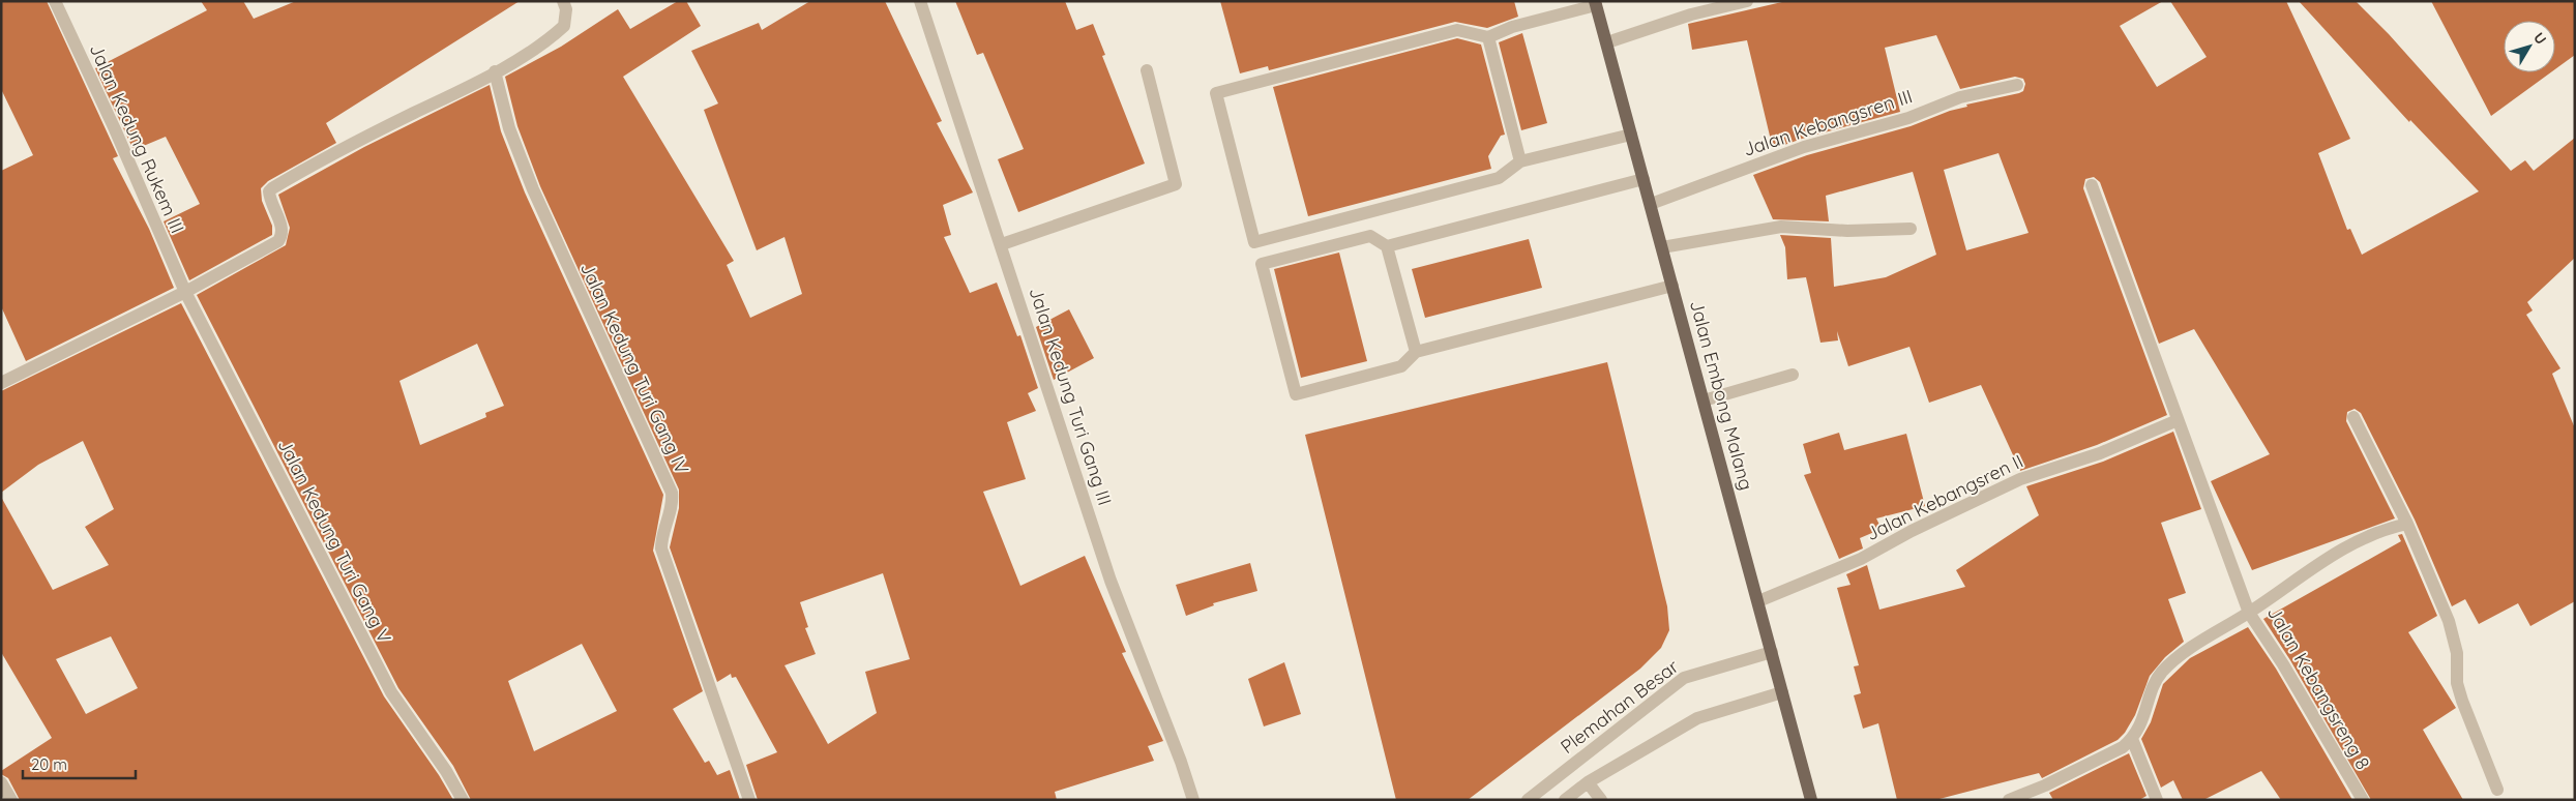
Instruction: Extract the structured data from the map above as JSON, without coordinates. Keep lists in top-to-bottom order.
{
  "streets": {
    "main road": ["Jalan Embong Malang"],
    "street": [
      "Jalan Kebangsren III",
      "Jalan Kedung Rukem III",
      "Jalan Kedung Turi Gang IV",
      "Jalan Kedung Turi Gang III",
      "Jalan Kebangsren II",
      "Jalan Kedung Turi Gang V",
      "Jalan Kebangsreng 8",
      "Plemahan Besar"
    ]
  },
  "crossings": [
    ["Jalan Kebangsren III", "Jalan Embong Malang"],
    ["Jalan Kedung Rukem III", "Jalan Kedung Turi Gang V"],
    ["Jalan Embong Malang", "Jalan Kebangsren II"],
    ["Jalan Embong Malang", "Plemahan Besar"]
  ],
  "scale_bar": "20 m",
  "north": "top right"
}
